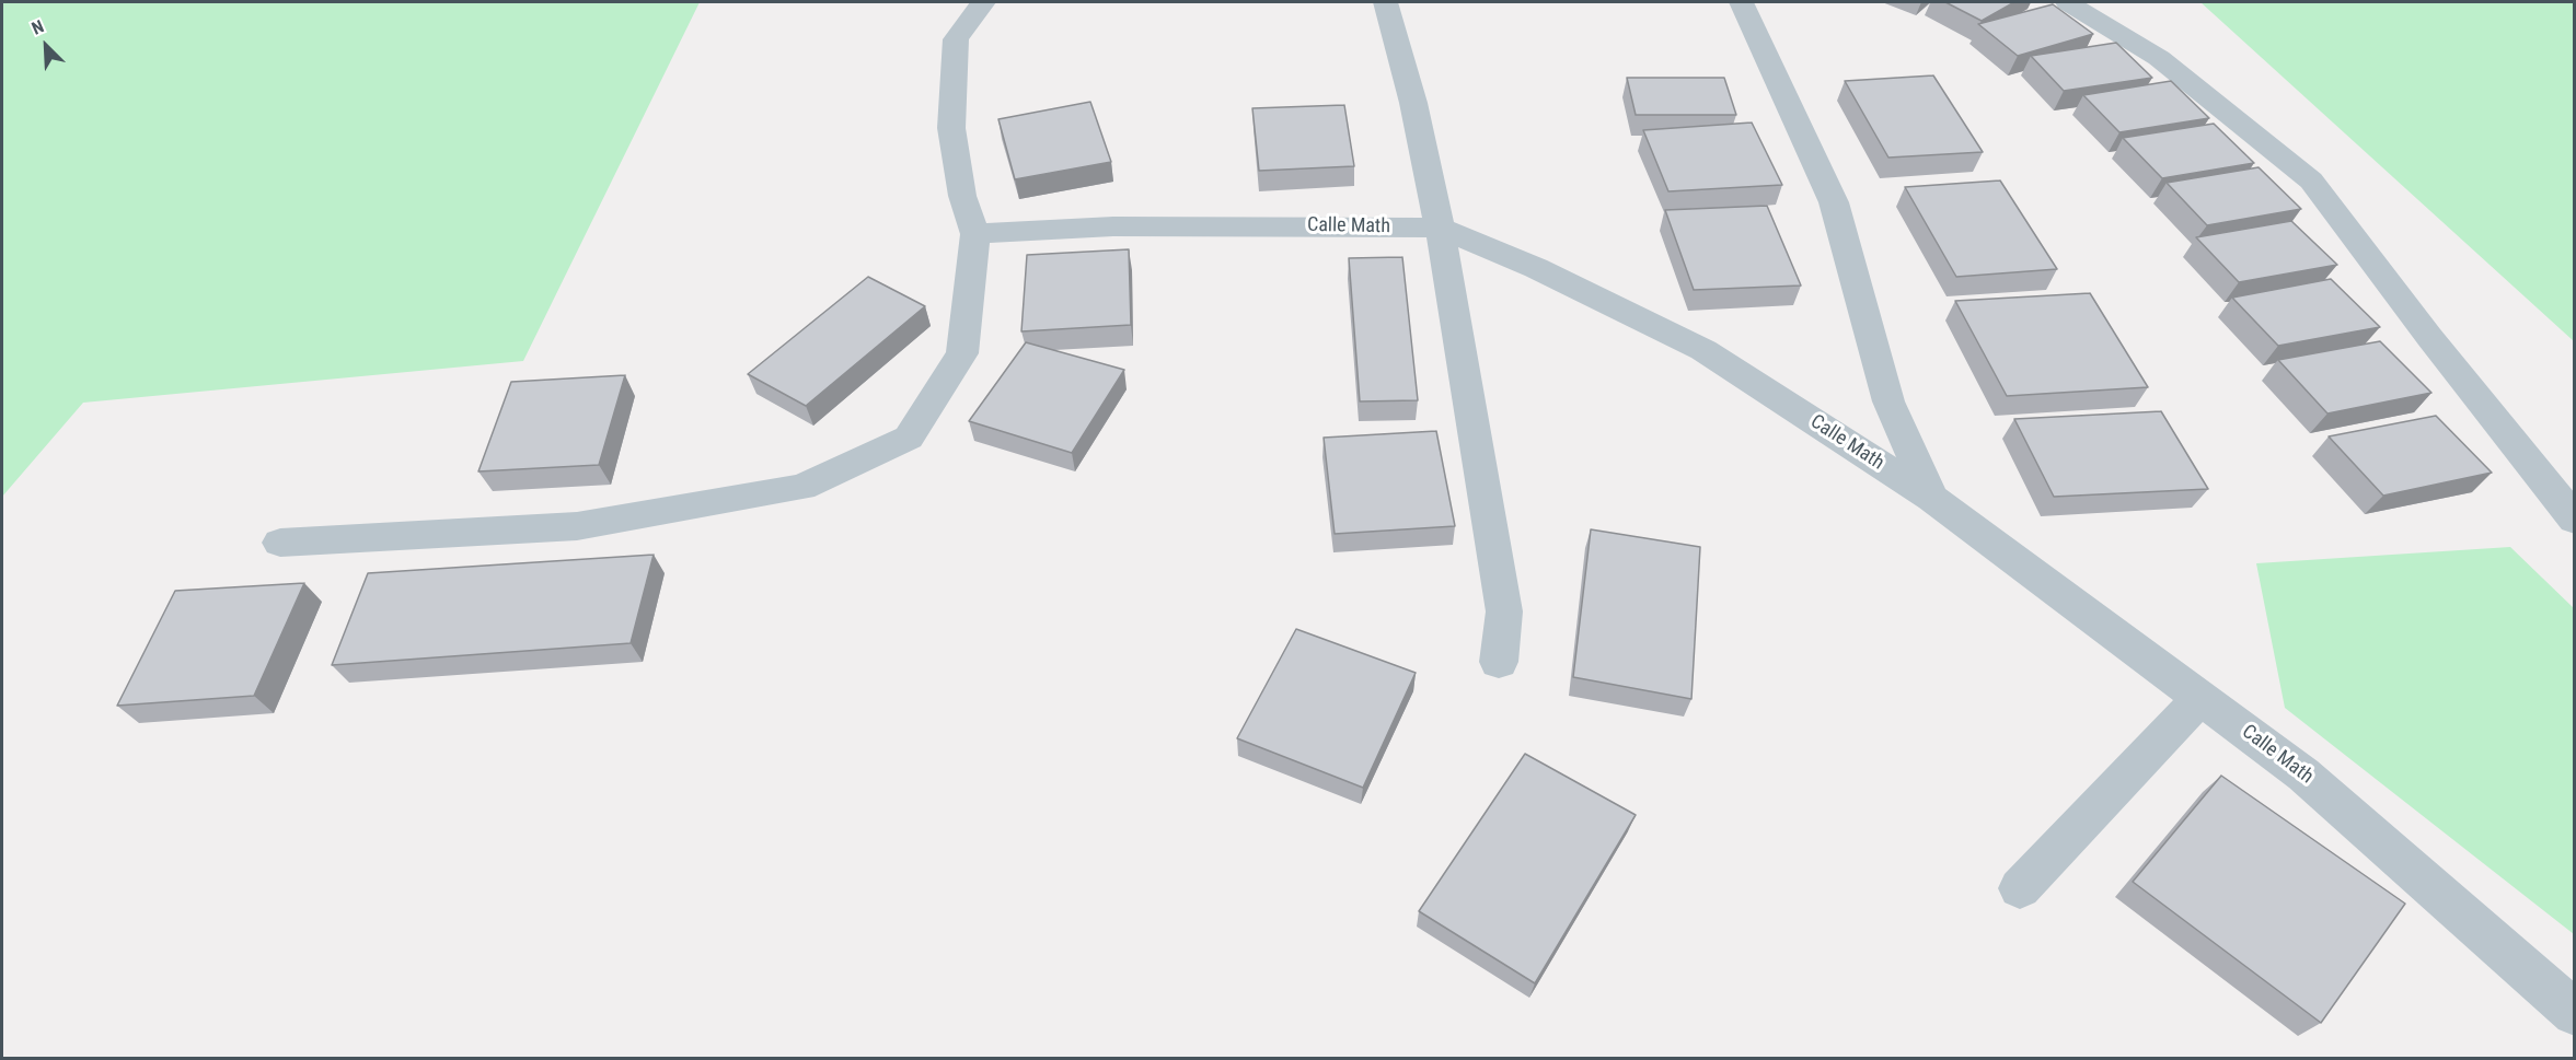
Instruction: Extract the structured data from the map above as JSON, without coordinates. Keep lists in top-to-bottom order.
{
  "streets": {
    "street": ["Calle Math"]
  },
  "north": "top left"
}
